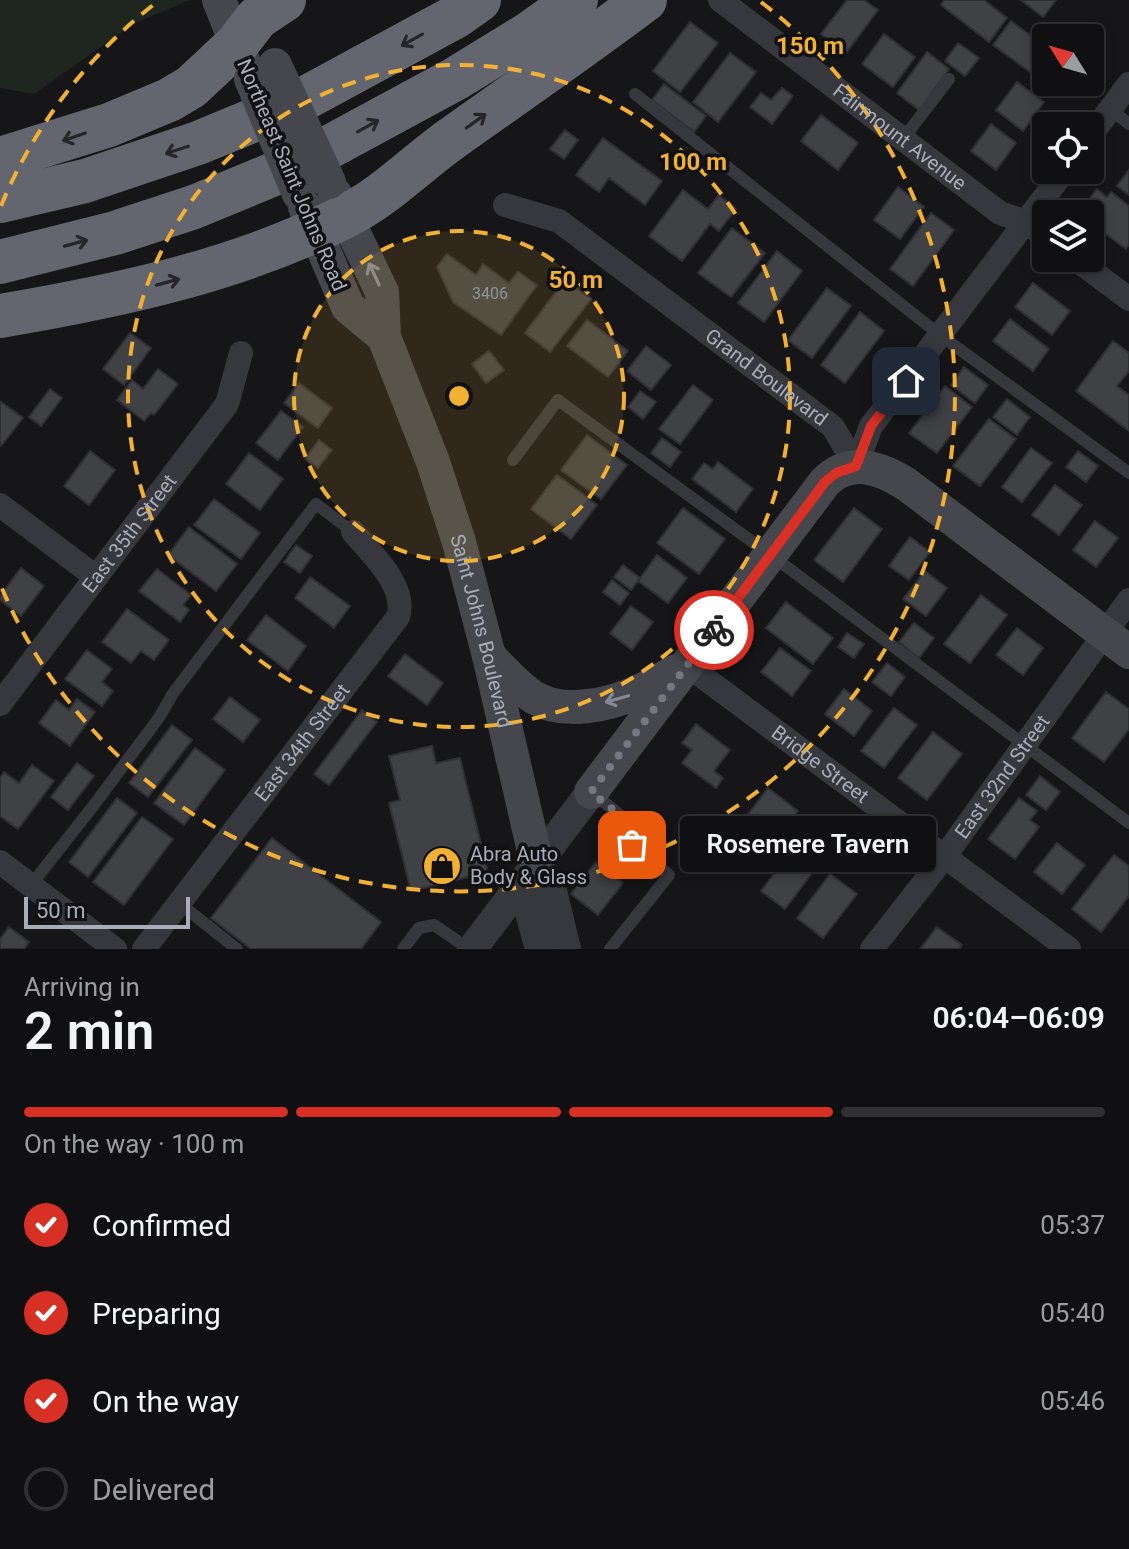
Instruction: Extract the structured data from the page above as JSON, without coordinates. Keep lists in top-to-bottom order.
{
  "streets": {
    "main road": ["Northeast Saint Johns Road", "Saint Johns Boulevard"],
    "street": [
      "Fairmount Avenue",
      "Grand Boulevard",
      "East 35th Street",
      "East 34th Street",
      "Bridge Street",
      "East 32nd Street"
    ]
  },
  "crossings": [
    ["Northeast Saint Johns Road", "Saint Johns Boulevard"],
    ["Bridge Street", "East 32nd Street"]
  ],
  "places": {
    "other": ["Rosemere Tavern"],
    "shop": ["Abra Auto Body & Glass"]
  },
  "house_numbers": ["3406"],
  "scale_bar": "50 m",
  "north": "top left",
  "page": {
    "bubble": "Rosemere Tavern",
    "scale": "50 m",
    "heading": ["2 min", "Arriving in", "06:04–06:09"],
    "bar": "On the way · 100 m",
    "list": [
      ["Confirmed", "05:37"],
      ["Preparing", "05:40"],
      ["On the way", "05:46"],
      "Delivered"
    ]
  },
  "rings": ["150 m", "100 m", "50 m"]
}
